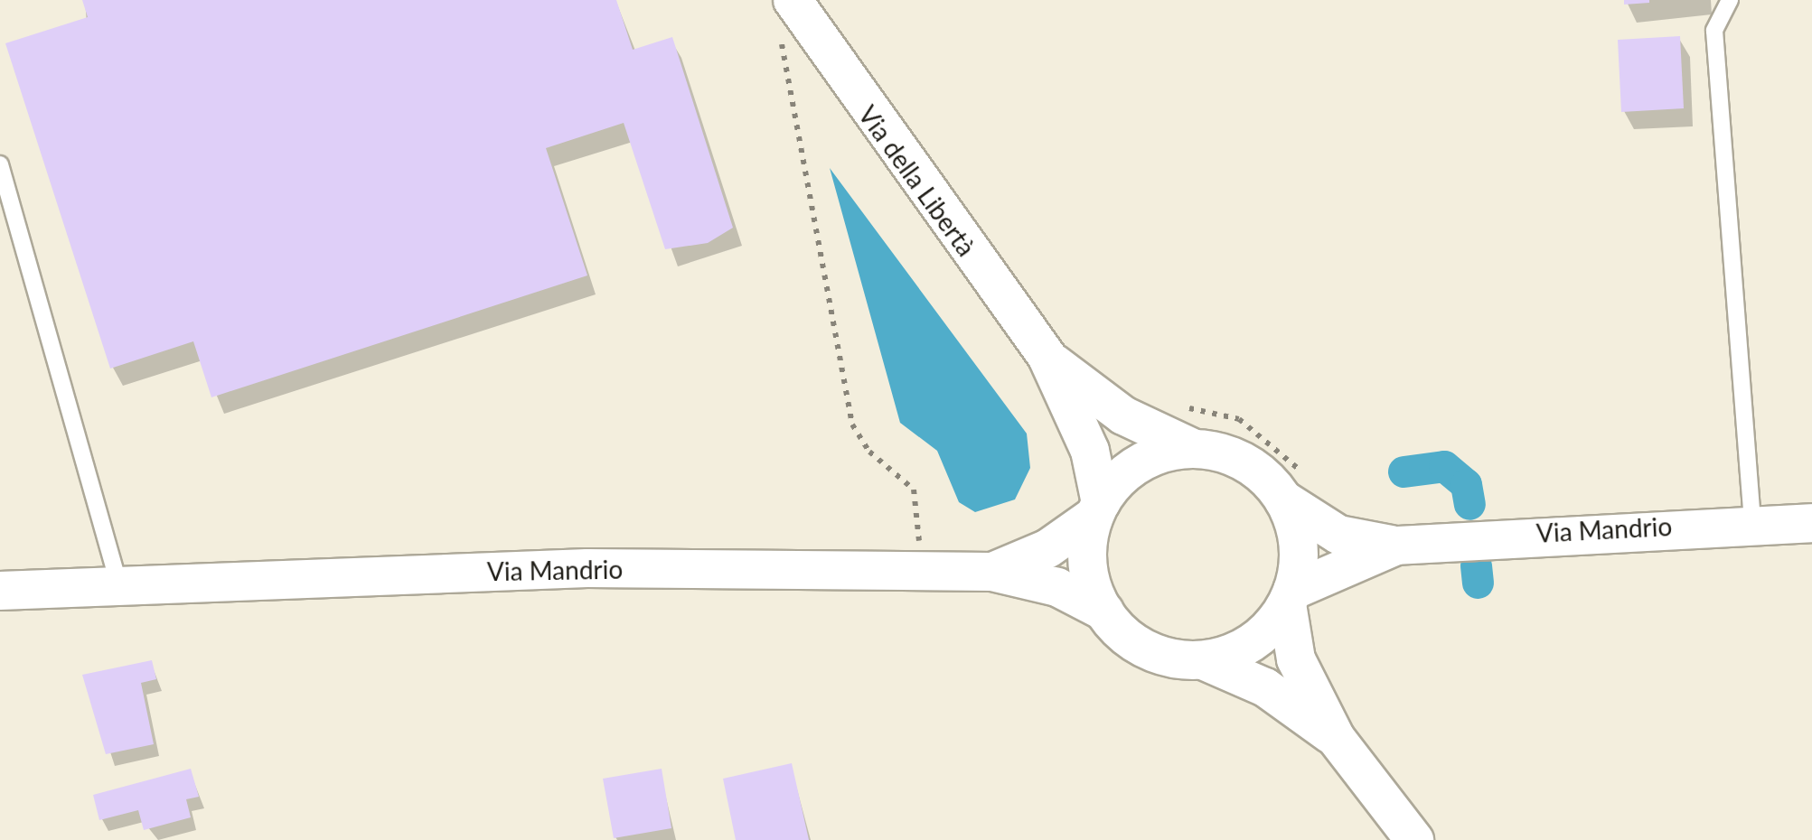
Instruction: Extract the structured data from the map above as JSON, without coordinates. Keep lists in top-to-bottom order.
{
  "streets": {
    "street": ["Via della Libertà", "Via Mandrio"]
  },
  "crossings": [
    ["Via della Libertà", "Via Mandrio"]
  ]
}
